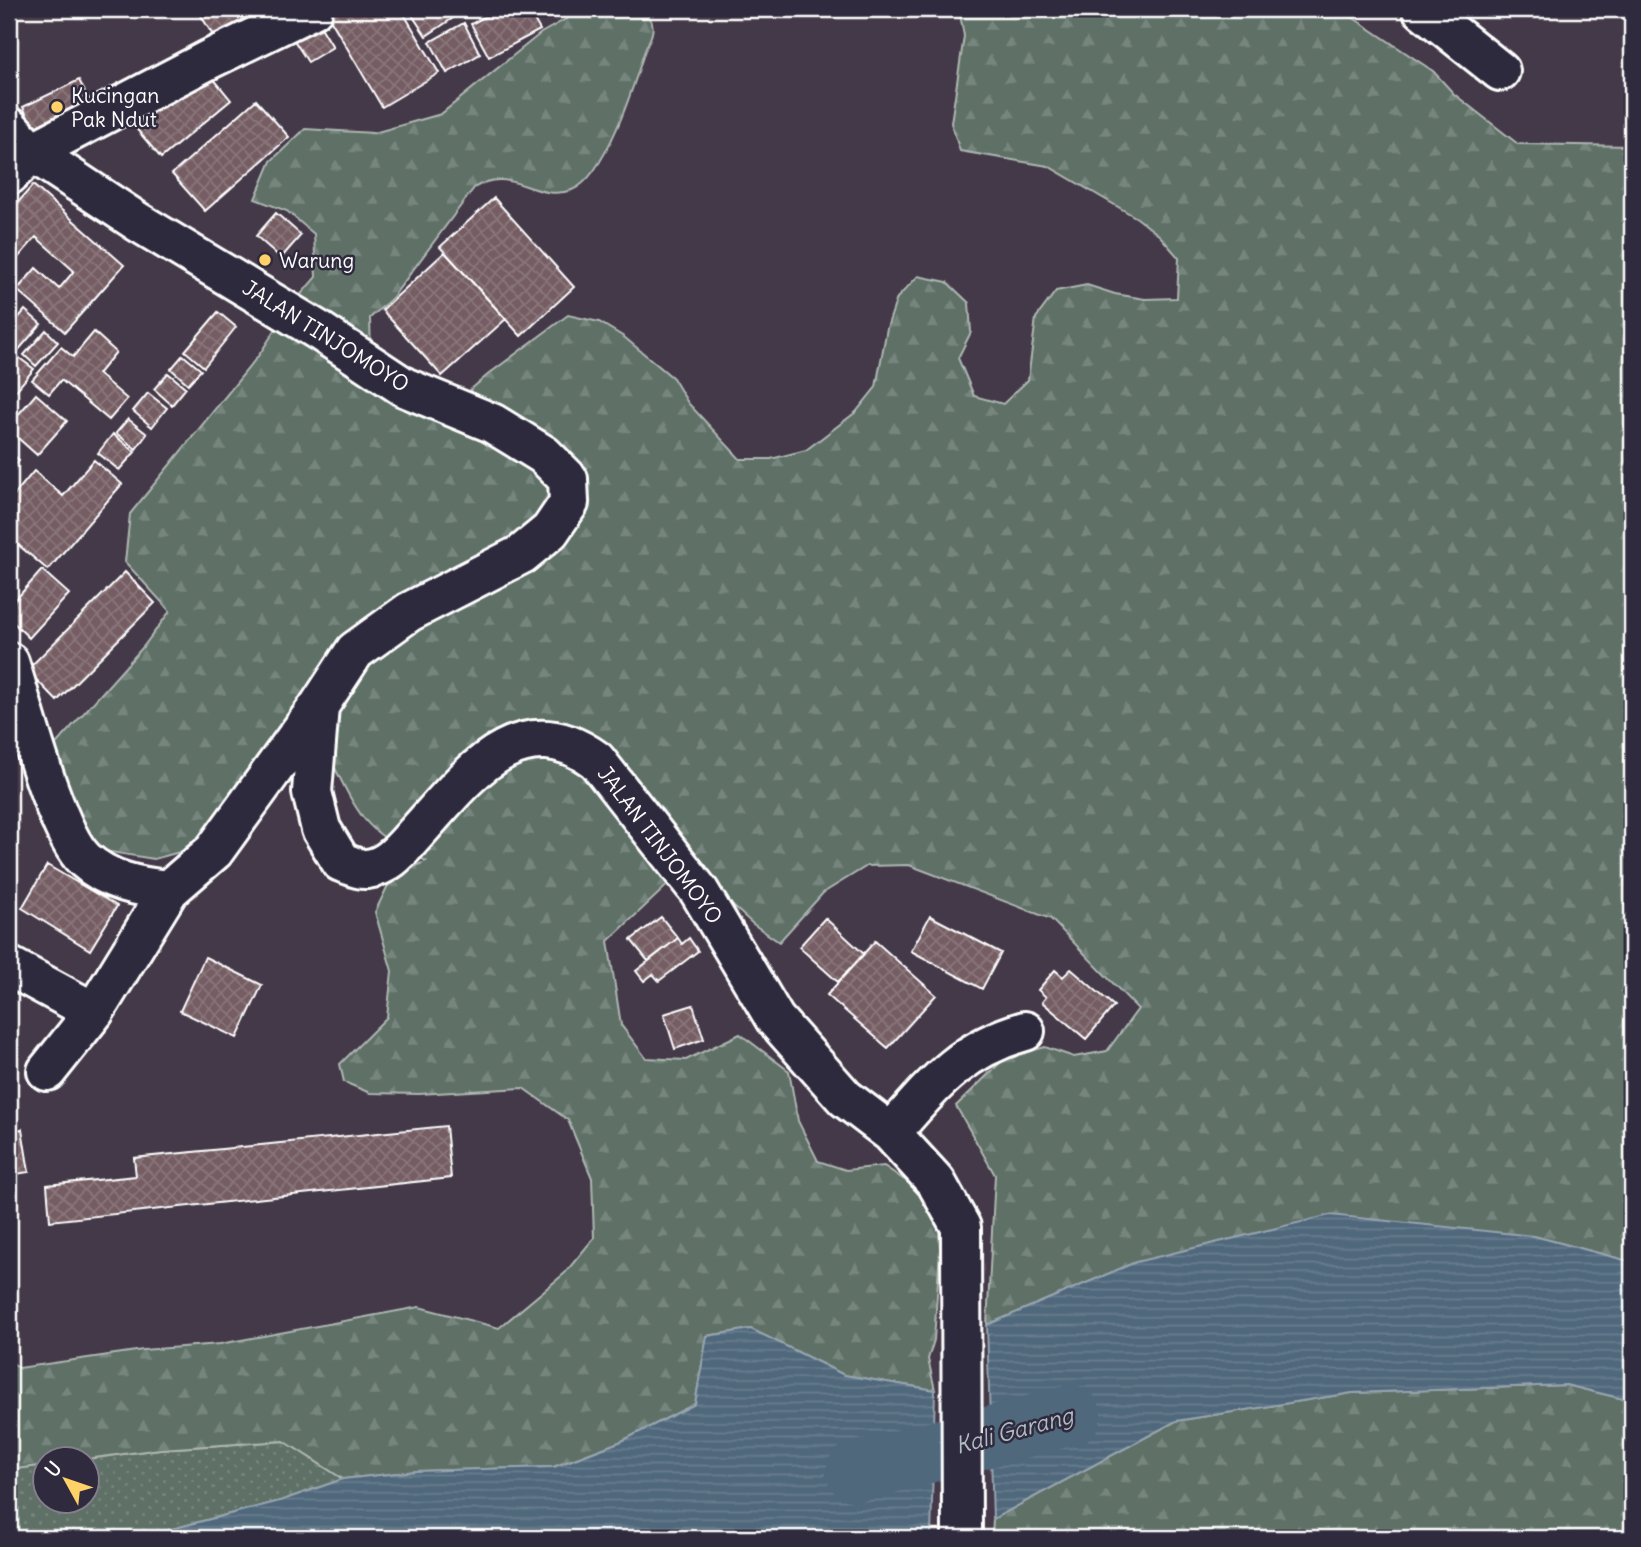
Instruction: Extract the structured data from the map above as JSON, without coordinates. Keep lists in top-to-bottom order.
{
  "streets": {
    "street": ["JALAN TINJOMOYO"]
  },
  "water": ["Kali Garang"],
  "places": ["Kucingan Pak Ndut", "Warung"],
  "north": "top left"
}
